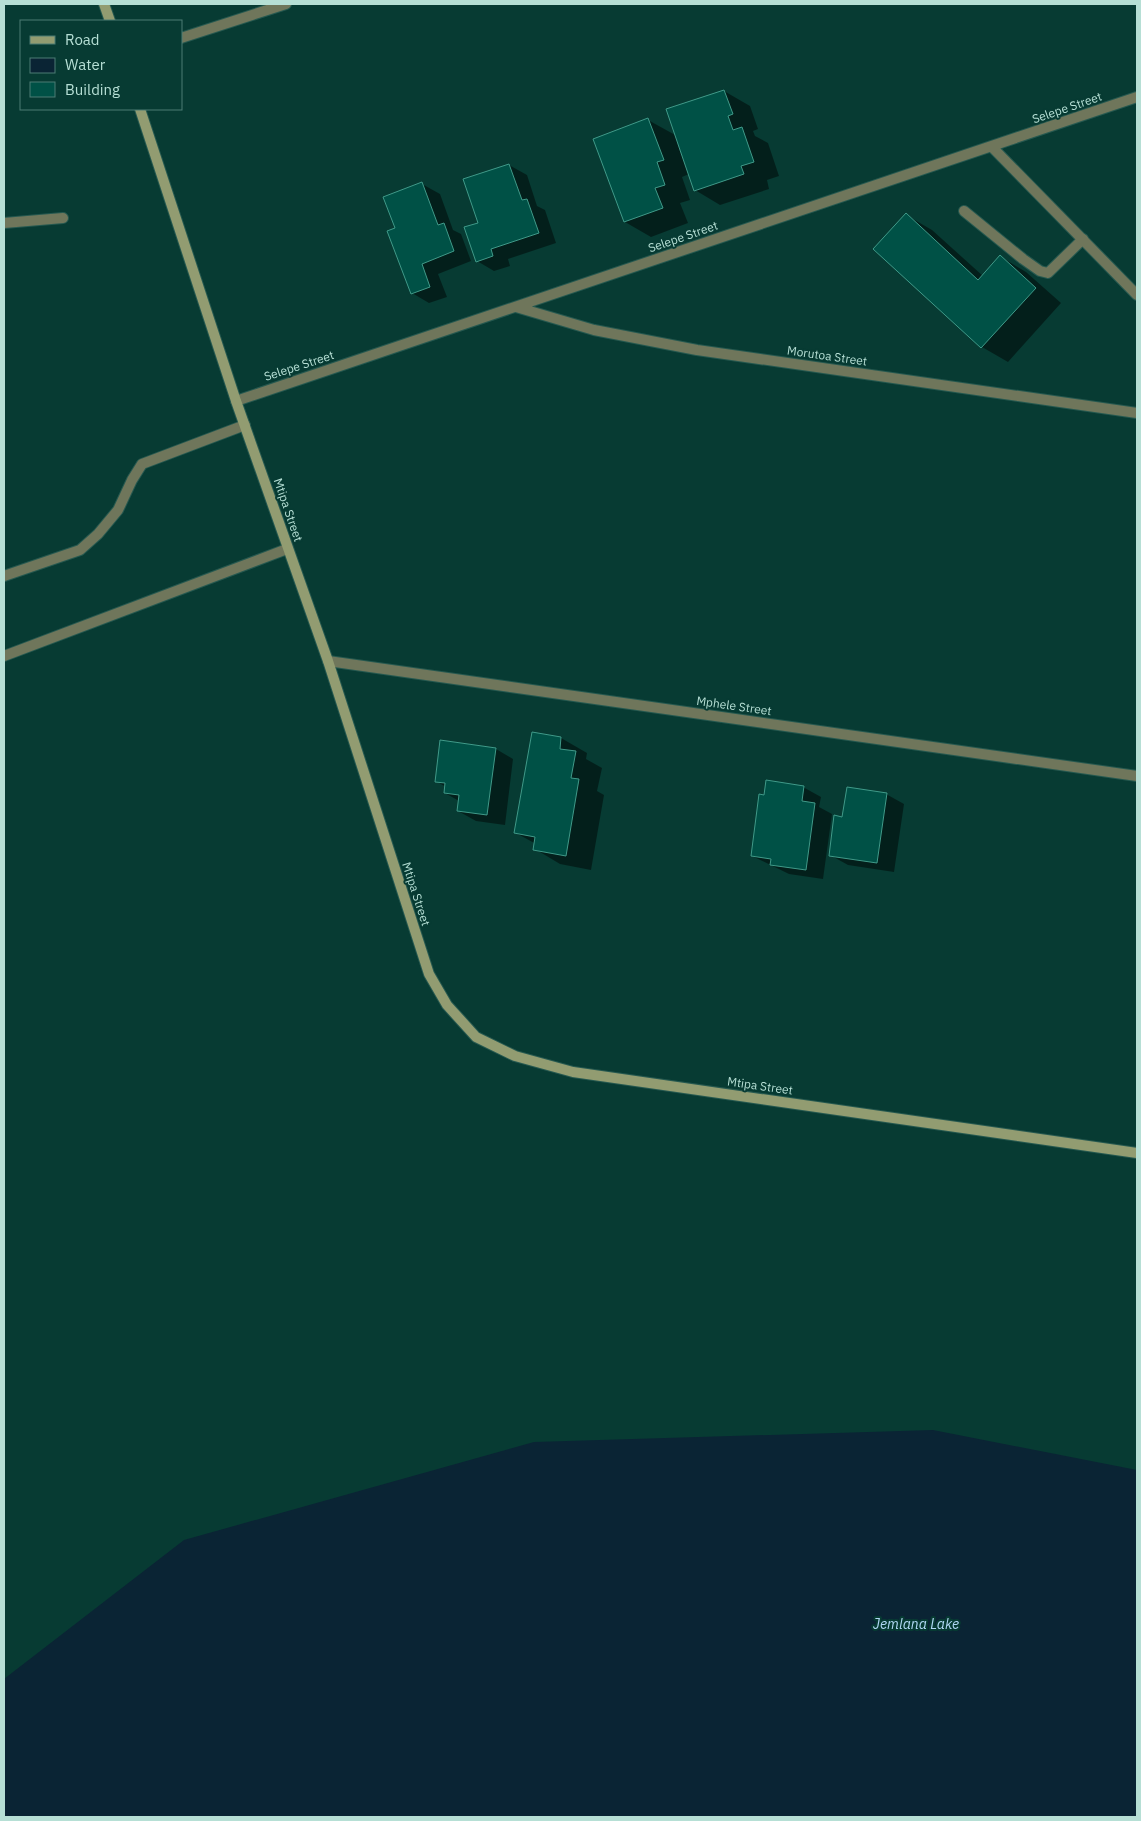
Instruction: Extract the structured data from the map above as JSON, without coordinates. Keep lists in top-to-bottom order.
{
  "streets": {
    "street": [
      "Selepe Street",
      "Morutoa Street",
      "Mtipa Street",
      "Mphele Street"
    ]
  },
  "crossings": [
    ["Selepe Street", "Morutoa Street"],
    ["Selepe Street", "Mtipa Street"],
    ["Mtipa Street", "Mphele Street"]
  ],
  "water": ["Jemlana Lake"],
  "legend": ["Road", "Water", "Building"]
}
